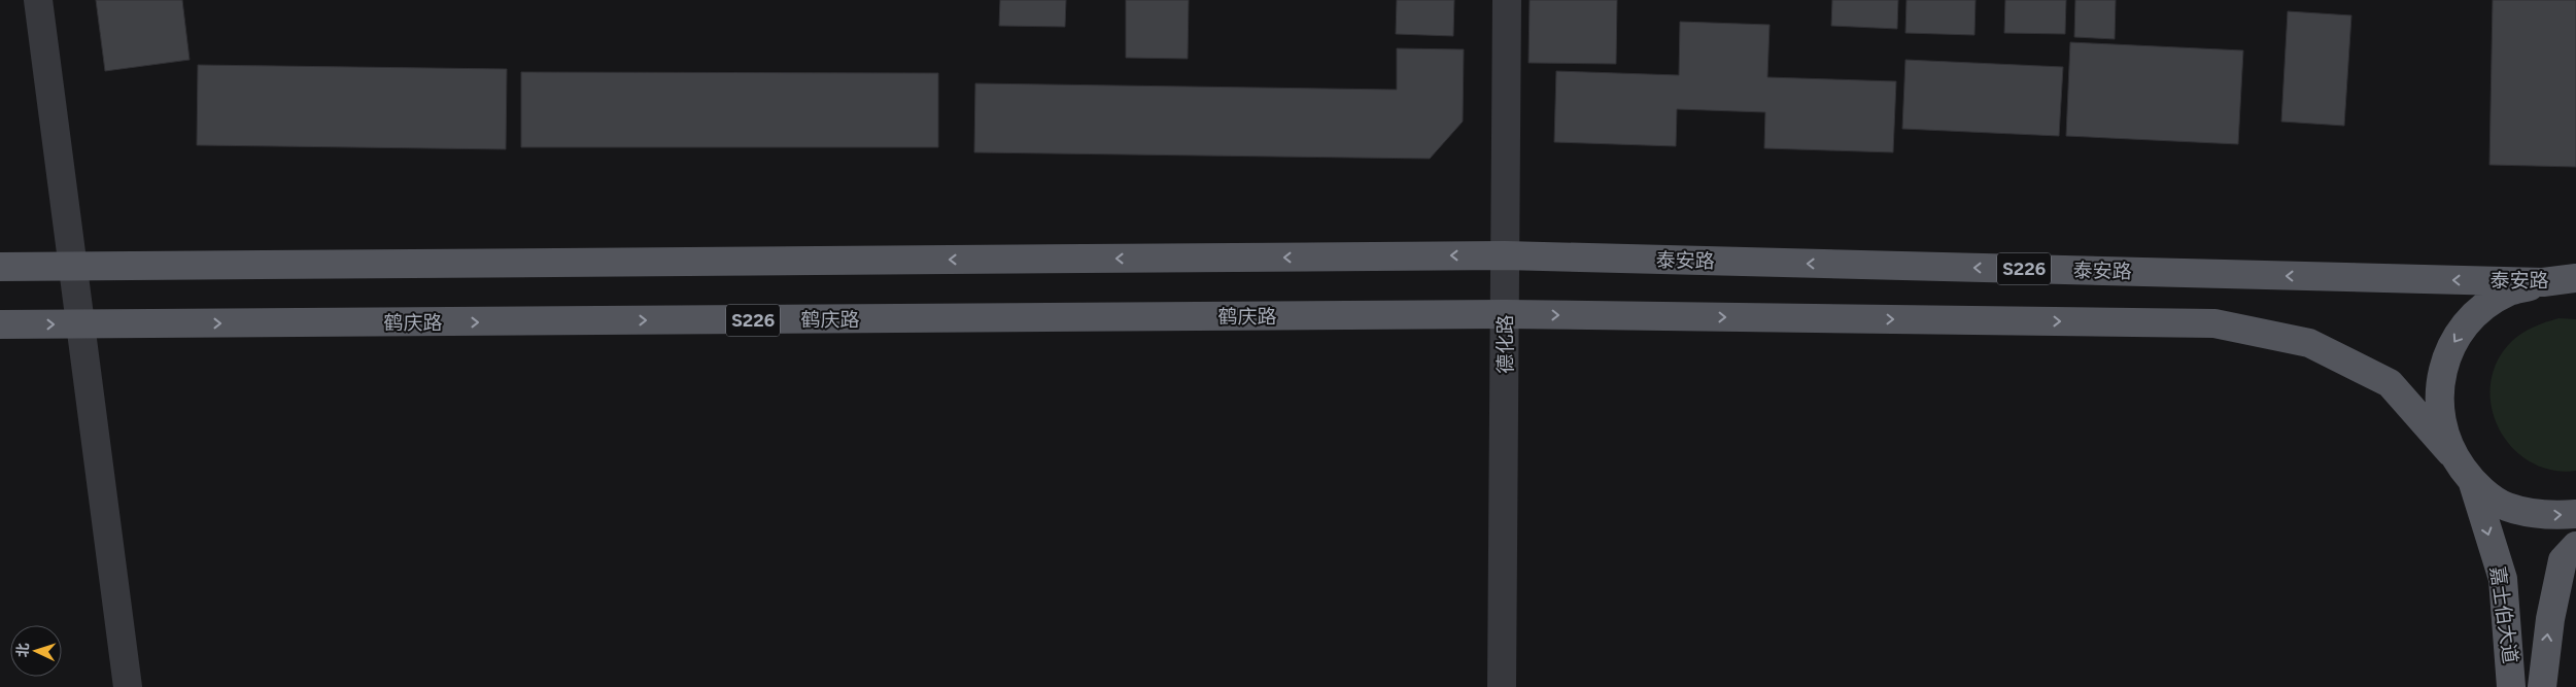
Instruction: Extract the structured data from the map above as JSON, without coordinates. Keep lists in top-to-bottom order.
{
  "streets": {
    "main road": [
      "泰安路",
      "S226",
      "鹤庆路",
      "嘉士伯大道"
    ],
    "street": ["德化路"]
  },
  "crossings": [
    ["泰安路", "S226"],
    ["泰安路", "德化路"],
    ["S226", "鹤庆路"],
    ["S226", "德化路"],
    ["鹤庆路", "德化路"]
  ],
  "north": "left"
}
